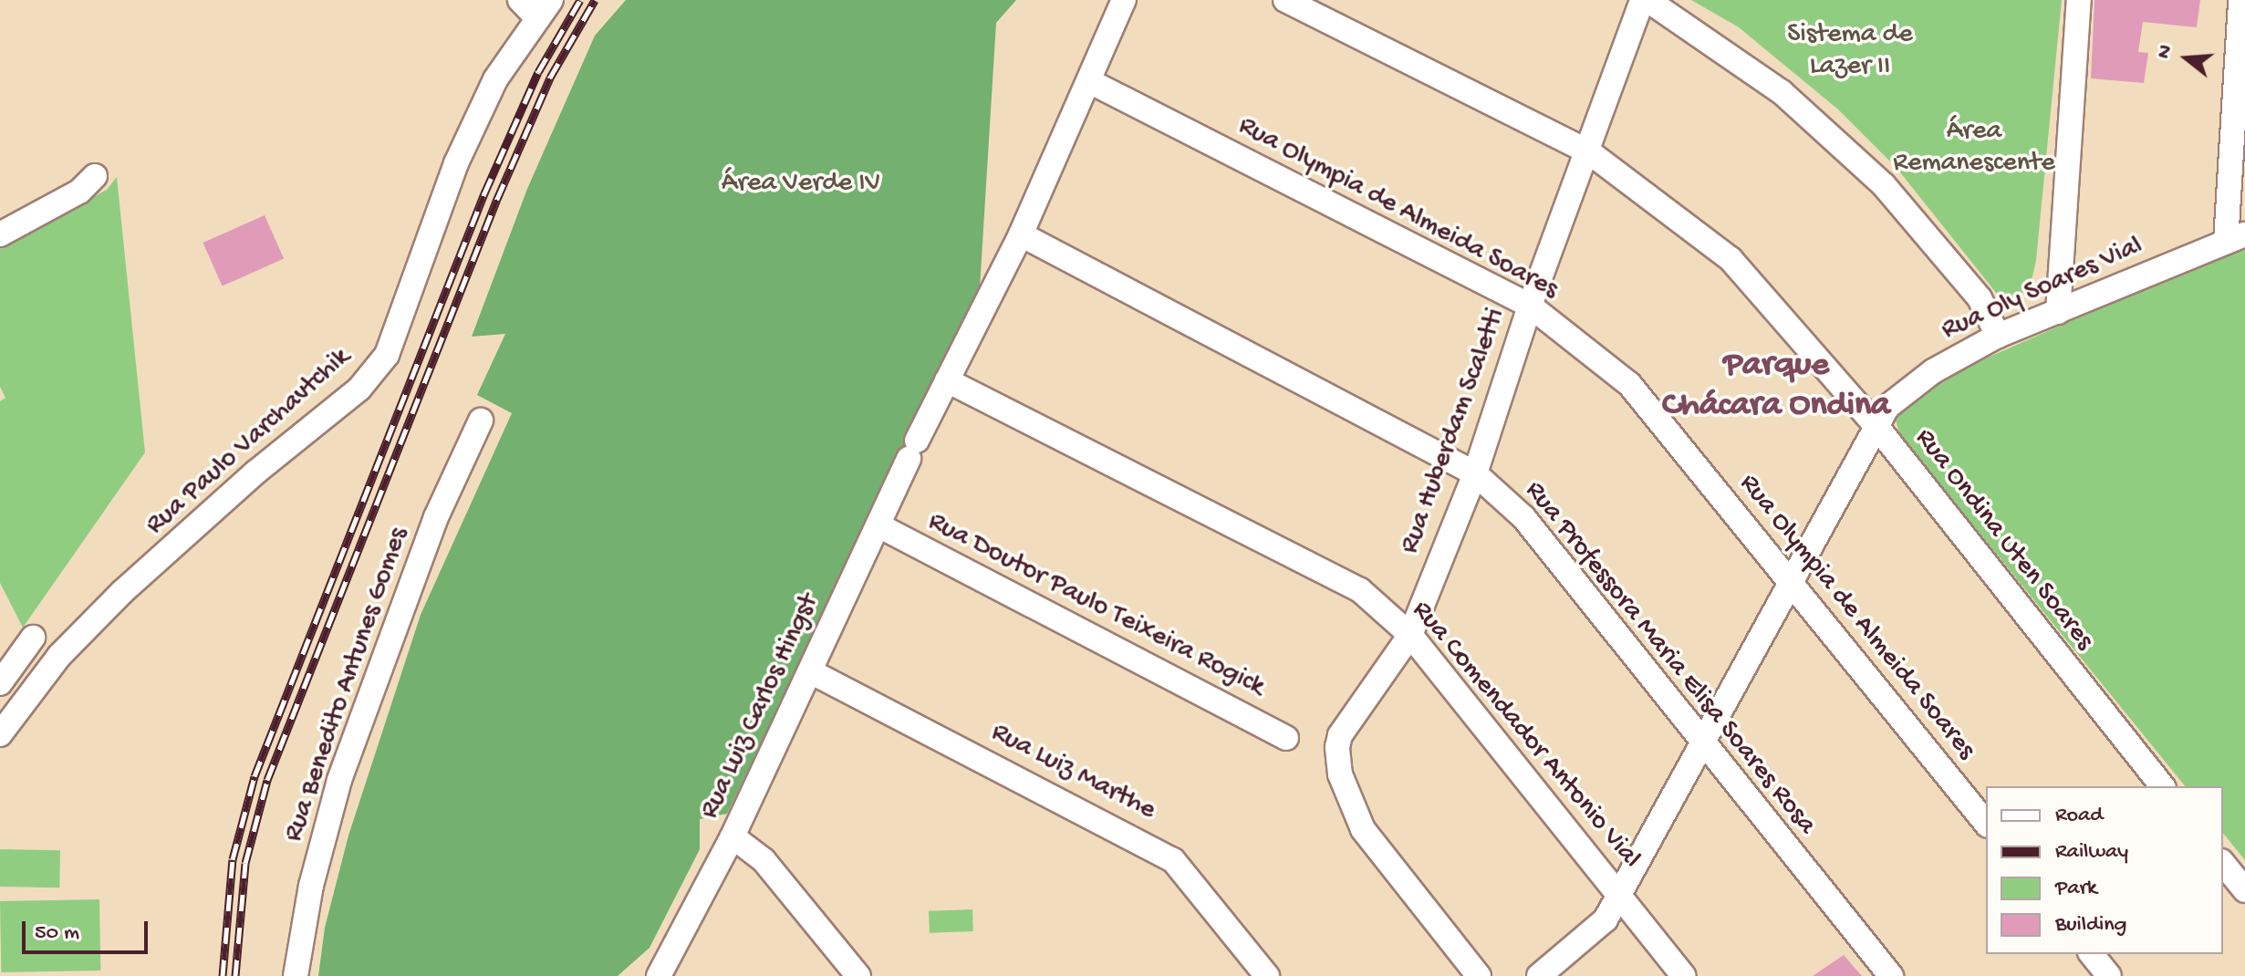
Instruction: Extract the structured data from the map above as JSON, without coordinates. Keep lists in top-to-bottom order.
{
  "streets": {
    "street": [
      "Rua Olympia de Almeida Soares",
      "Rua Oly Soares Vial",
      "Rua Huberdam Scaletti",
      "Rua Paulo Varchavtchik",
      "Rua Ondina Uten Soares",
      "Rua Doutor Paulo Teixeira Rogick",
      "Rua Professora Maria Elisa Soares Rosa",
      "Rua Benedito Antunes Gomes",
      "Rua Luiz Carlos Hingst",
      "Rua Comendador Antonio Vial",
      "Rua Luiz Marthe"
    ]
  },
  "crossings": [
    ["Rua Olympia de Almeida Soares", "Rua Oly Soares Vial"],
    ["Rua Olympia de Almeida Soares", "Rua Huberdam Scaletti"],
    ["Rua Olympia de Almeida Soares", "Rua Luiz Carlos Hingst"],
    ["Rua Oly Soares Vial", "Rua Ondina Uten Soares"],
    ["Rua Oly Soares Vial", "Rua Professora Maria Elisa Soares Rosa"],
    ["Rua Oly Soares Vial", "Rua Comendador Antonio Vial"],
    ["Rua Huberdam Scaletti", "Rua Ondina Uten Soares"],
    ["Rua Huberdam Scaletti", "Rua Professora Maria Elisa Soares Rosa"],
    ["Rua Huberdam Scaletti", "Rua Comendador Antonio Vial"],
    ["Rua Doutor Paulo Teixeira Rogick", "Rua Luiz Carlos Hingst"],
    ["Rua Professora Maria Elisa Soares Rosa", "Rua Luiz Carlos Hingst"],
    ["Rua Luiz Carlos Hingst", "Rua Comendador Antonio Vial"],
    ["Rua Luiz Carlos Hingst", "Rua Luiz Marthe"]
  ],
  "districts": ["Parque Chácara Ondina"],
  "parks": ["Sistema de Lazer II", "Área Remanescente", "Área Verde IV"],
  "legend": [
    "Road",
    "Railway",
    "Park",
    "Building"
  ],
  "scale_bar": "50 m",
  "north": "left"
}
